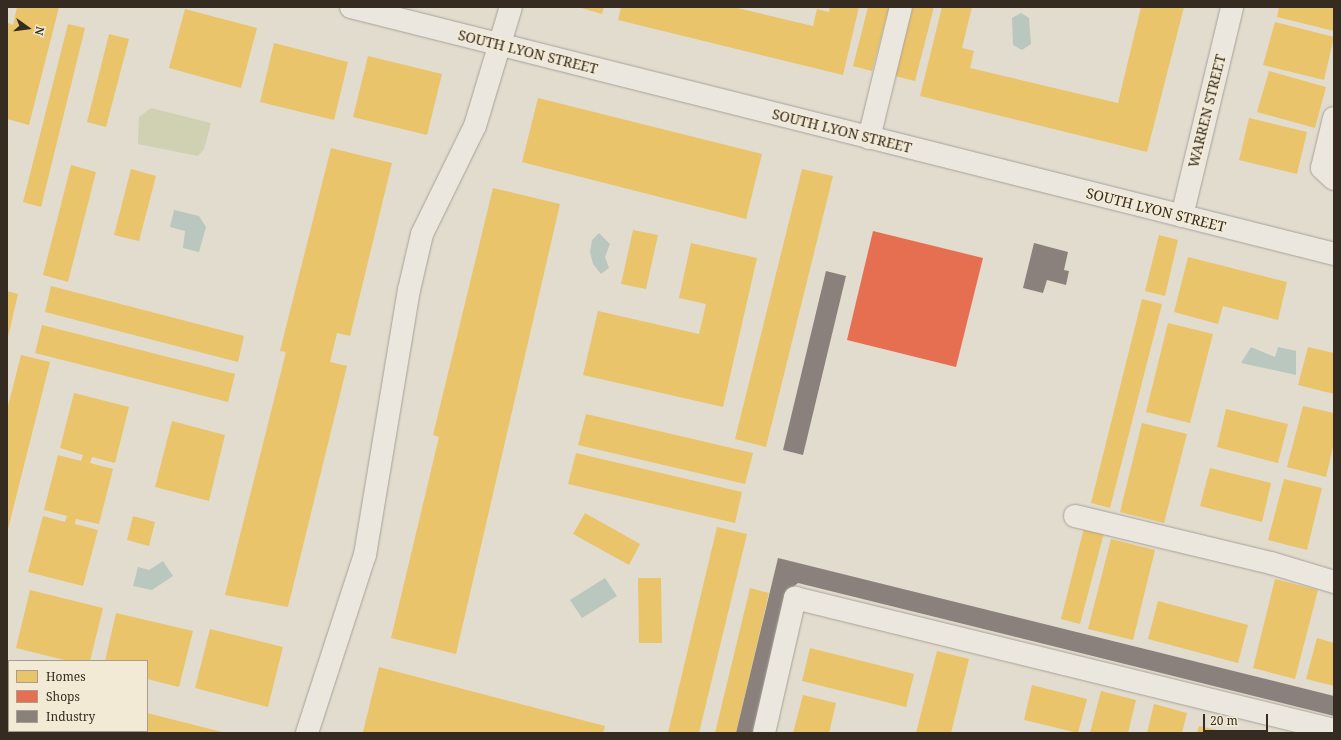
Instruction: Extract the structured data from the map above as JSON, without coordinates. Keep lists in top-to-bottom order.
{
  "streets": {
    "street": ["SOUTH LYON STREET", "WARREN STREET"]
  },
  "crossings": [
    ["SOUTH LYON STREET", "WARREN STREET"]
  ],
  "legend": ["Homes", "Shops", "Industry"],
  "scale_bar": "20 m",
  "north": "right"
}
